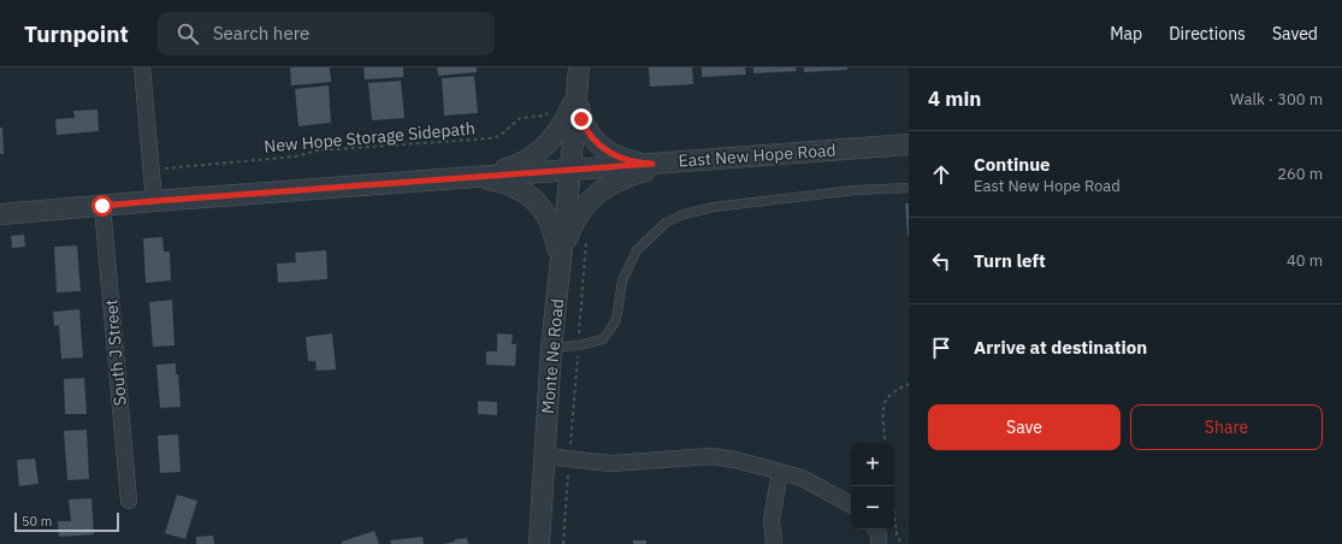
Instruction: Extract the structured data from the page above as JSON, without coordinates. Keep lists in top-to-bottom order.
{
  "streets": {
    "street": ["East New Hope Road", "South J Street", "Monte Ne Road"],
    "path": ["New Hope Storage Sidepath"]
  },
  "crossings": [
    ["East New Hope Road", "South J Street"],
    ["East New Hope Road", "Monte Ne Road"]
  ],
  "scale_bar": "50 m",
  "page": {
    "header": "Turnpoint",
    "search": "Search here",
    "nav": ["Map", "Directions", "Saved"],
    "heading": ["4 min", "Walk · 300 m"],
    "list": [
      ["Continue", "East New Hope Road", "260 m"],
      ["Turn left", "40 m"],
      "Arrive at destination"
    ],
    "buttons": ["Save", "Share"],
    "map_buttons": ["+", "−"],
    "scale": "50 m"
  }
}
